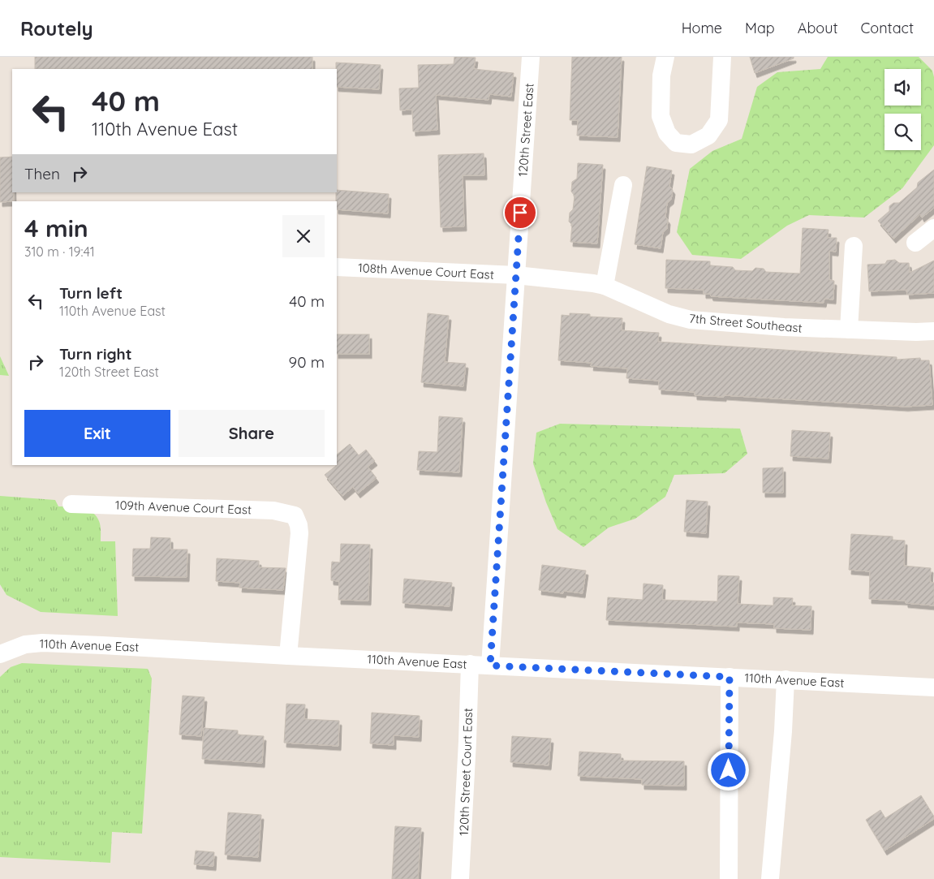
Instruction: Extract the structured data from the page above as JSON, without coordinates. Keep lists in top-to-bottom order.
{
  "streets": {
    "street": [
      "120th Street East",
      "108th Avenue Court East",
      "7th Street Southeast",
      "109th Avenue Court East",
      "110th Avenue East",
      "120th Street Court East"
    ]
  },
  "crossings": [
    ["120th Street East", "108th Avenue Court East"],
    ["120th Street East", "7th Street Southeast"],
    ["120th Street East", "110th Avenue East"],
    ["108th Avenue Court East", "7th Street Southeast"],
    ["109th Avenue Court East", "110th Avenue East"],
    ["110th Avenue East", "120th Street Court East"]
  ],
  "page": {
    "header": "Routely",
    "nav": [
      "Home",
      "Map",
      "About",
      "Contact"
    ],
    "turn": ["40 m", "110th Avenue East"],
    "then": "Then",
    "heading": ["4 min", "310 m · 19:41"],
    "list": [
      {
        "name": "Turn left",
        "note": "110th Avenue East",
        "value": "40 m"
      },
      {
        "name": "Turn right",
        "note": "120th Street East",
        "value": "90 m"
      }
    ],
    "buttons": ["Exit", "Share"]
  }
}
